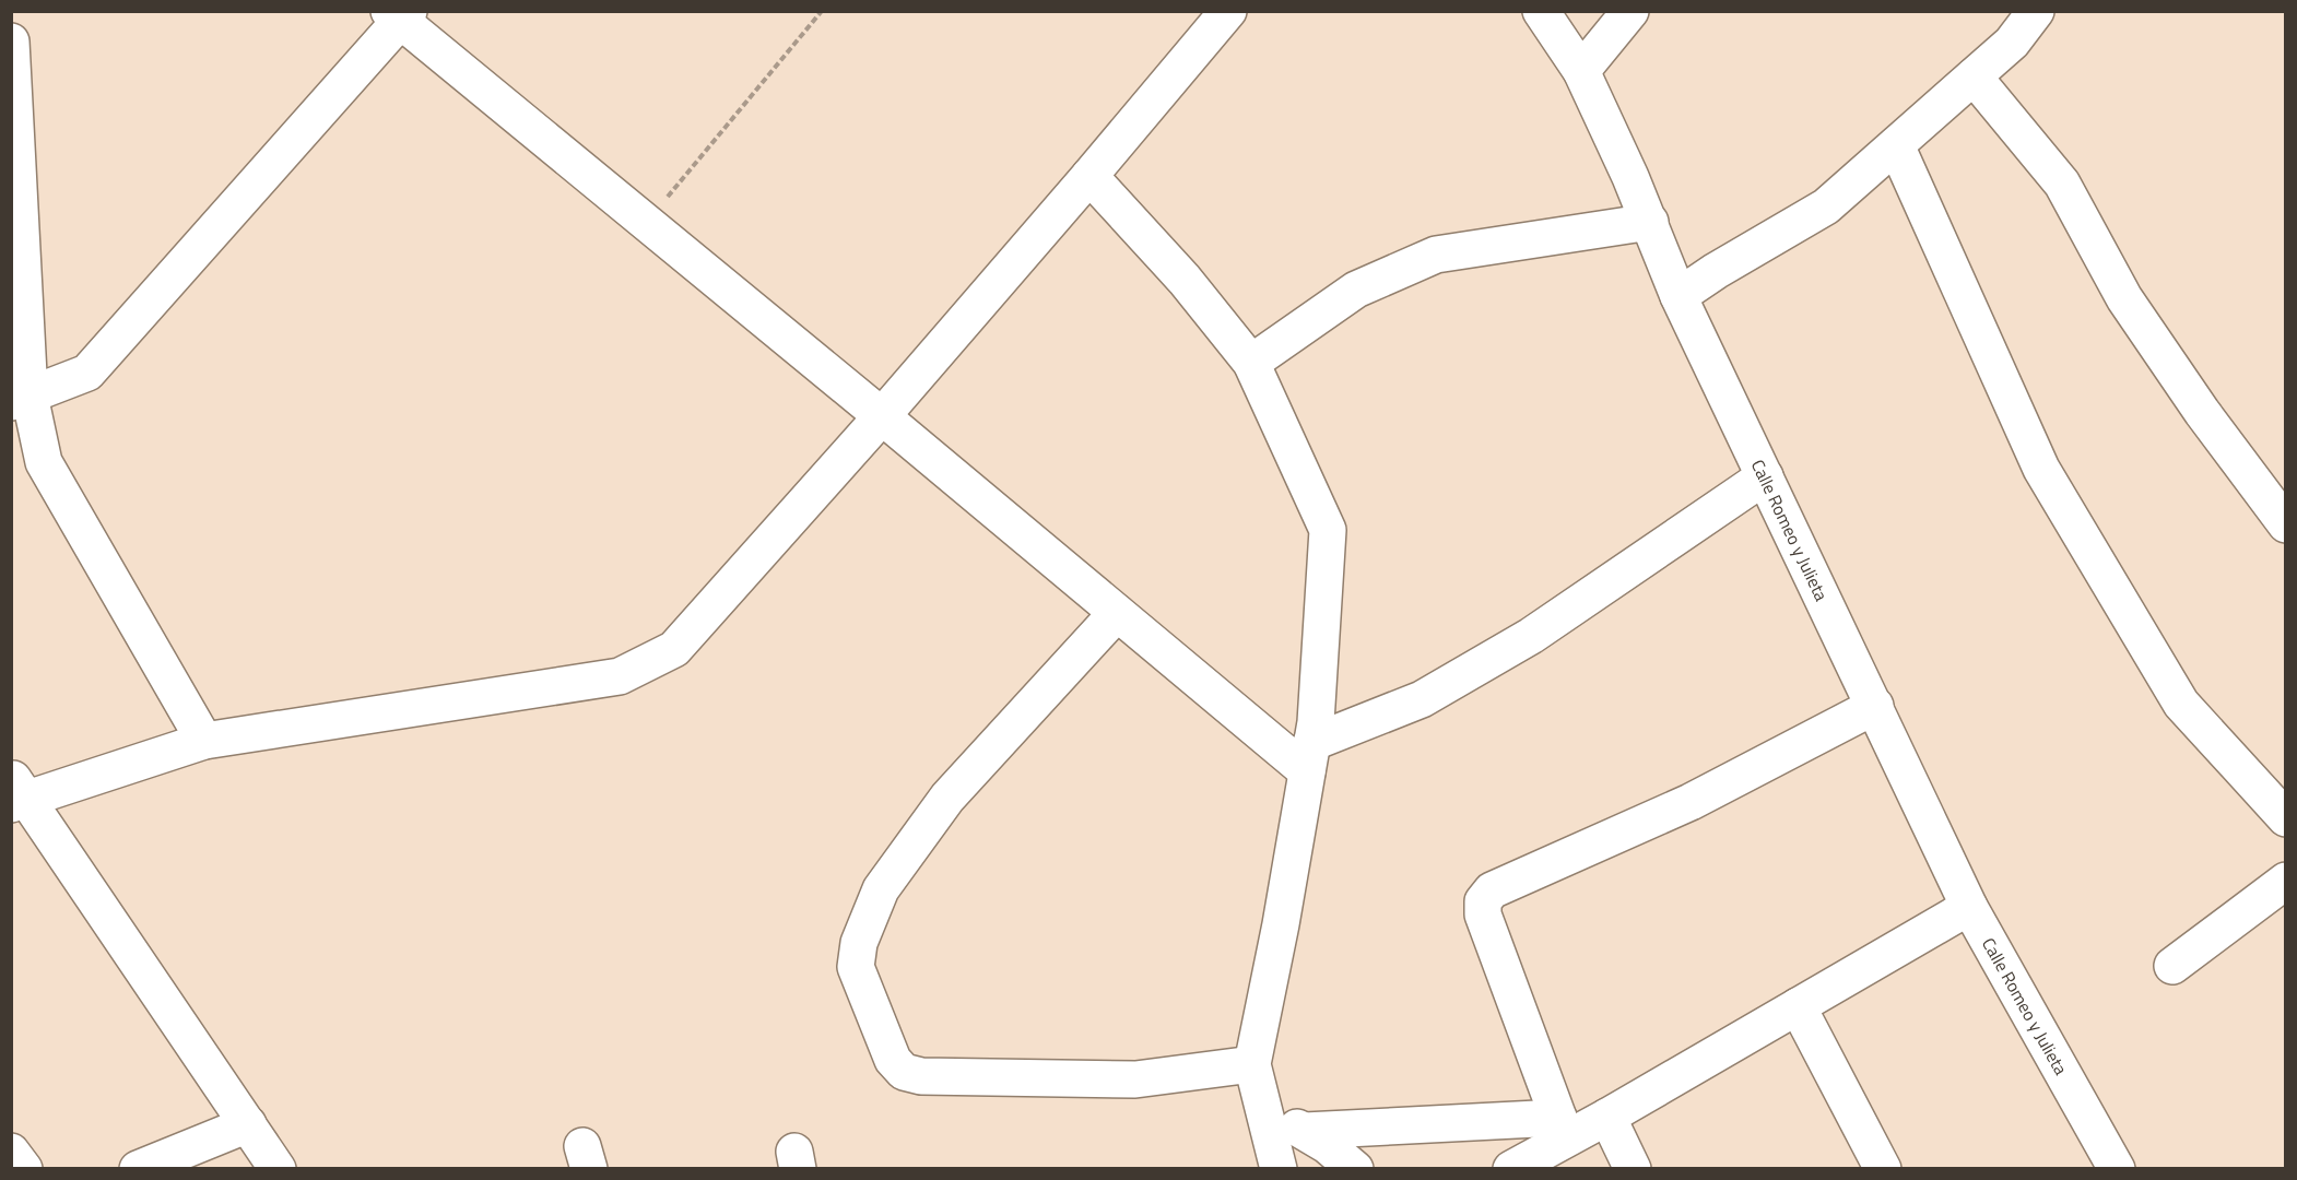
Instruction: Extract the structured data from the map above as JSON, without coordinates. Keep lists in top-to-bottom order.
{
  "streets": {
    "street": ["Calle Romeo y Julieta"]
  }
}
